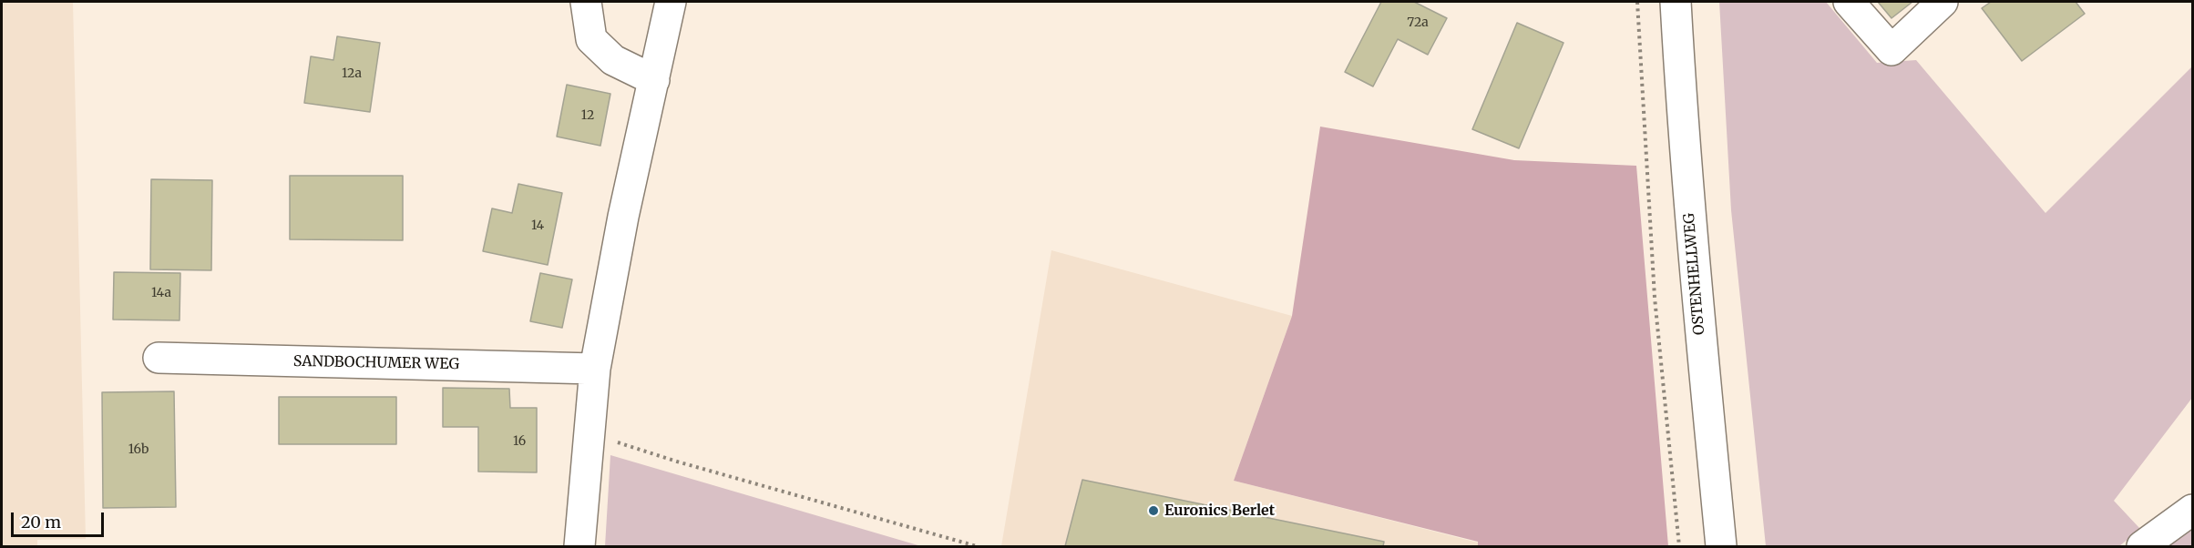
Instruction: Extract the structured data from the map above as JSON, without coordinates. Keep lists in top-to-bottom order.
{
  "streets": {
    "street": ["OSTENHELLWEG", "SANDBOCHUMER WEG"]
  },
  "places": ["Euronics Berlet"],
  "house_numbers": [
    "72a",
    "12a",
    "12",
    "14",
    "14a",
    "16",
    "16b"
  ],
  "scale_bar": "20 m"
}
